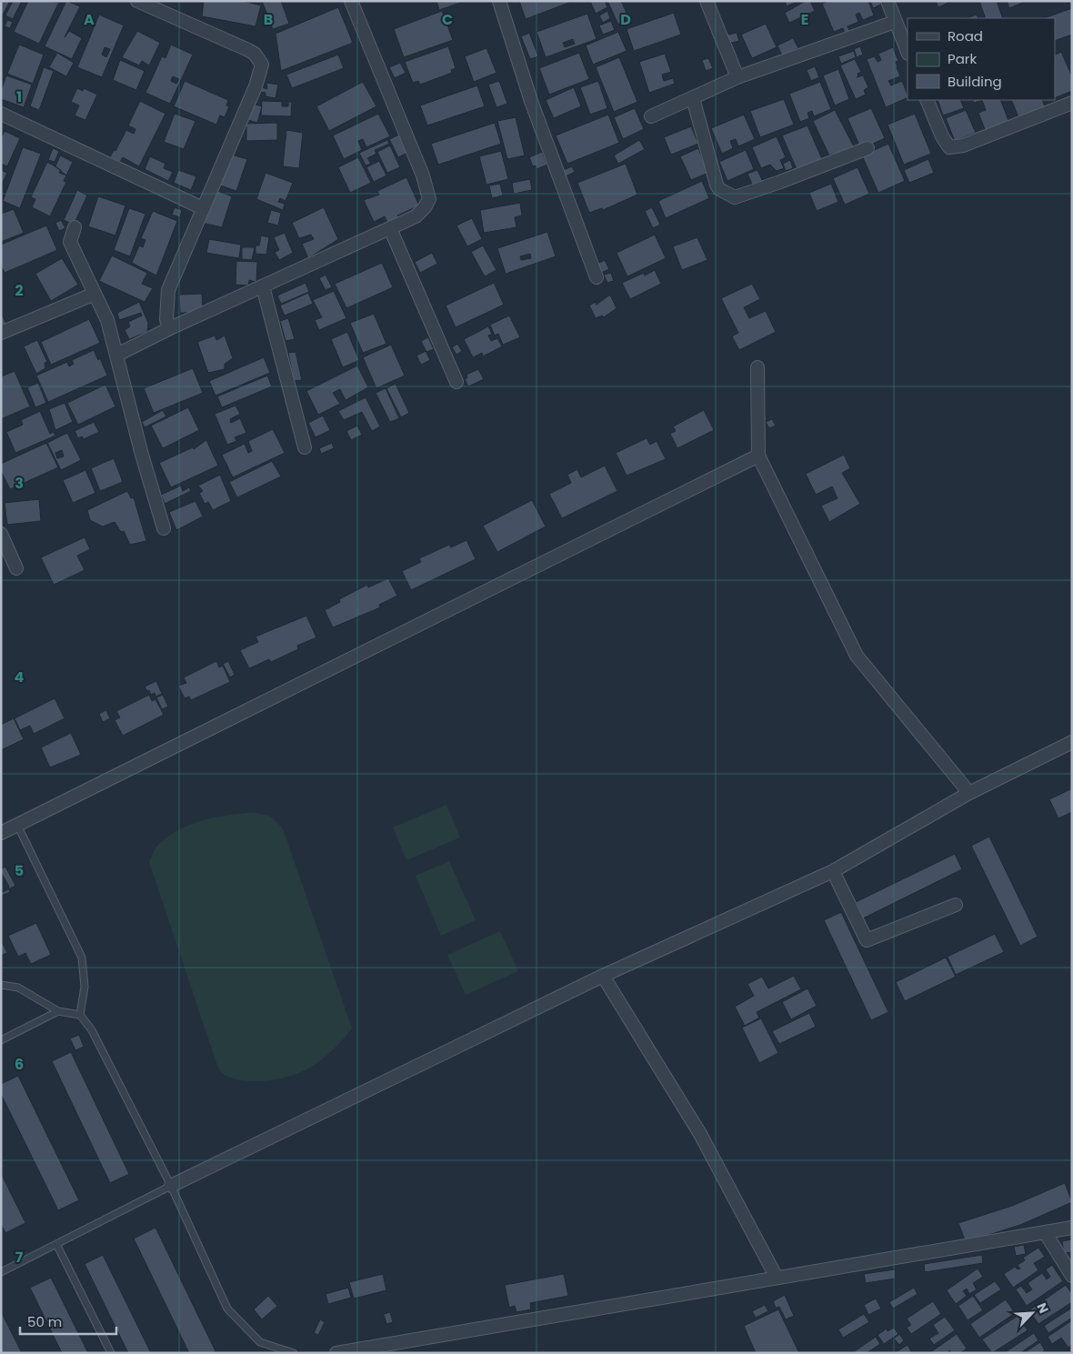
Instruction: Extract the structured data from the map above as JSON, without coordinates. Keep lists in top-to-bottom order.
{
  "legend": ["Road", "Park", "Building"],
  "scale_bar": "50 m",
  "north": "top right",
  "grid": {
    "columns": [
      "A",
      "B",
      "C",
      "D",
      "E"
    ],
    "rows": [
      "1",
      "2",
      "3",
      "4",
      "5",
      "6",
      "7"
    ]
  }
}
